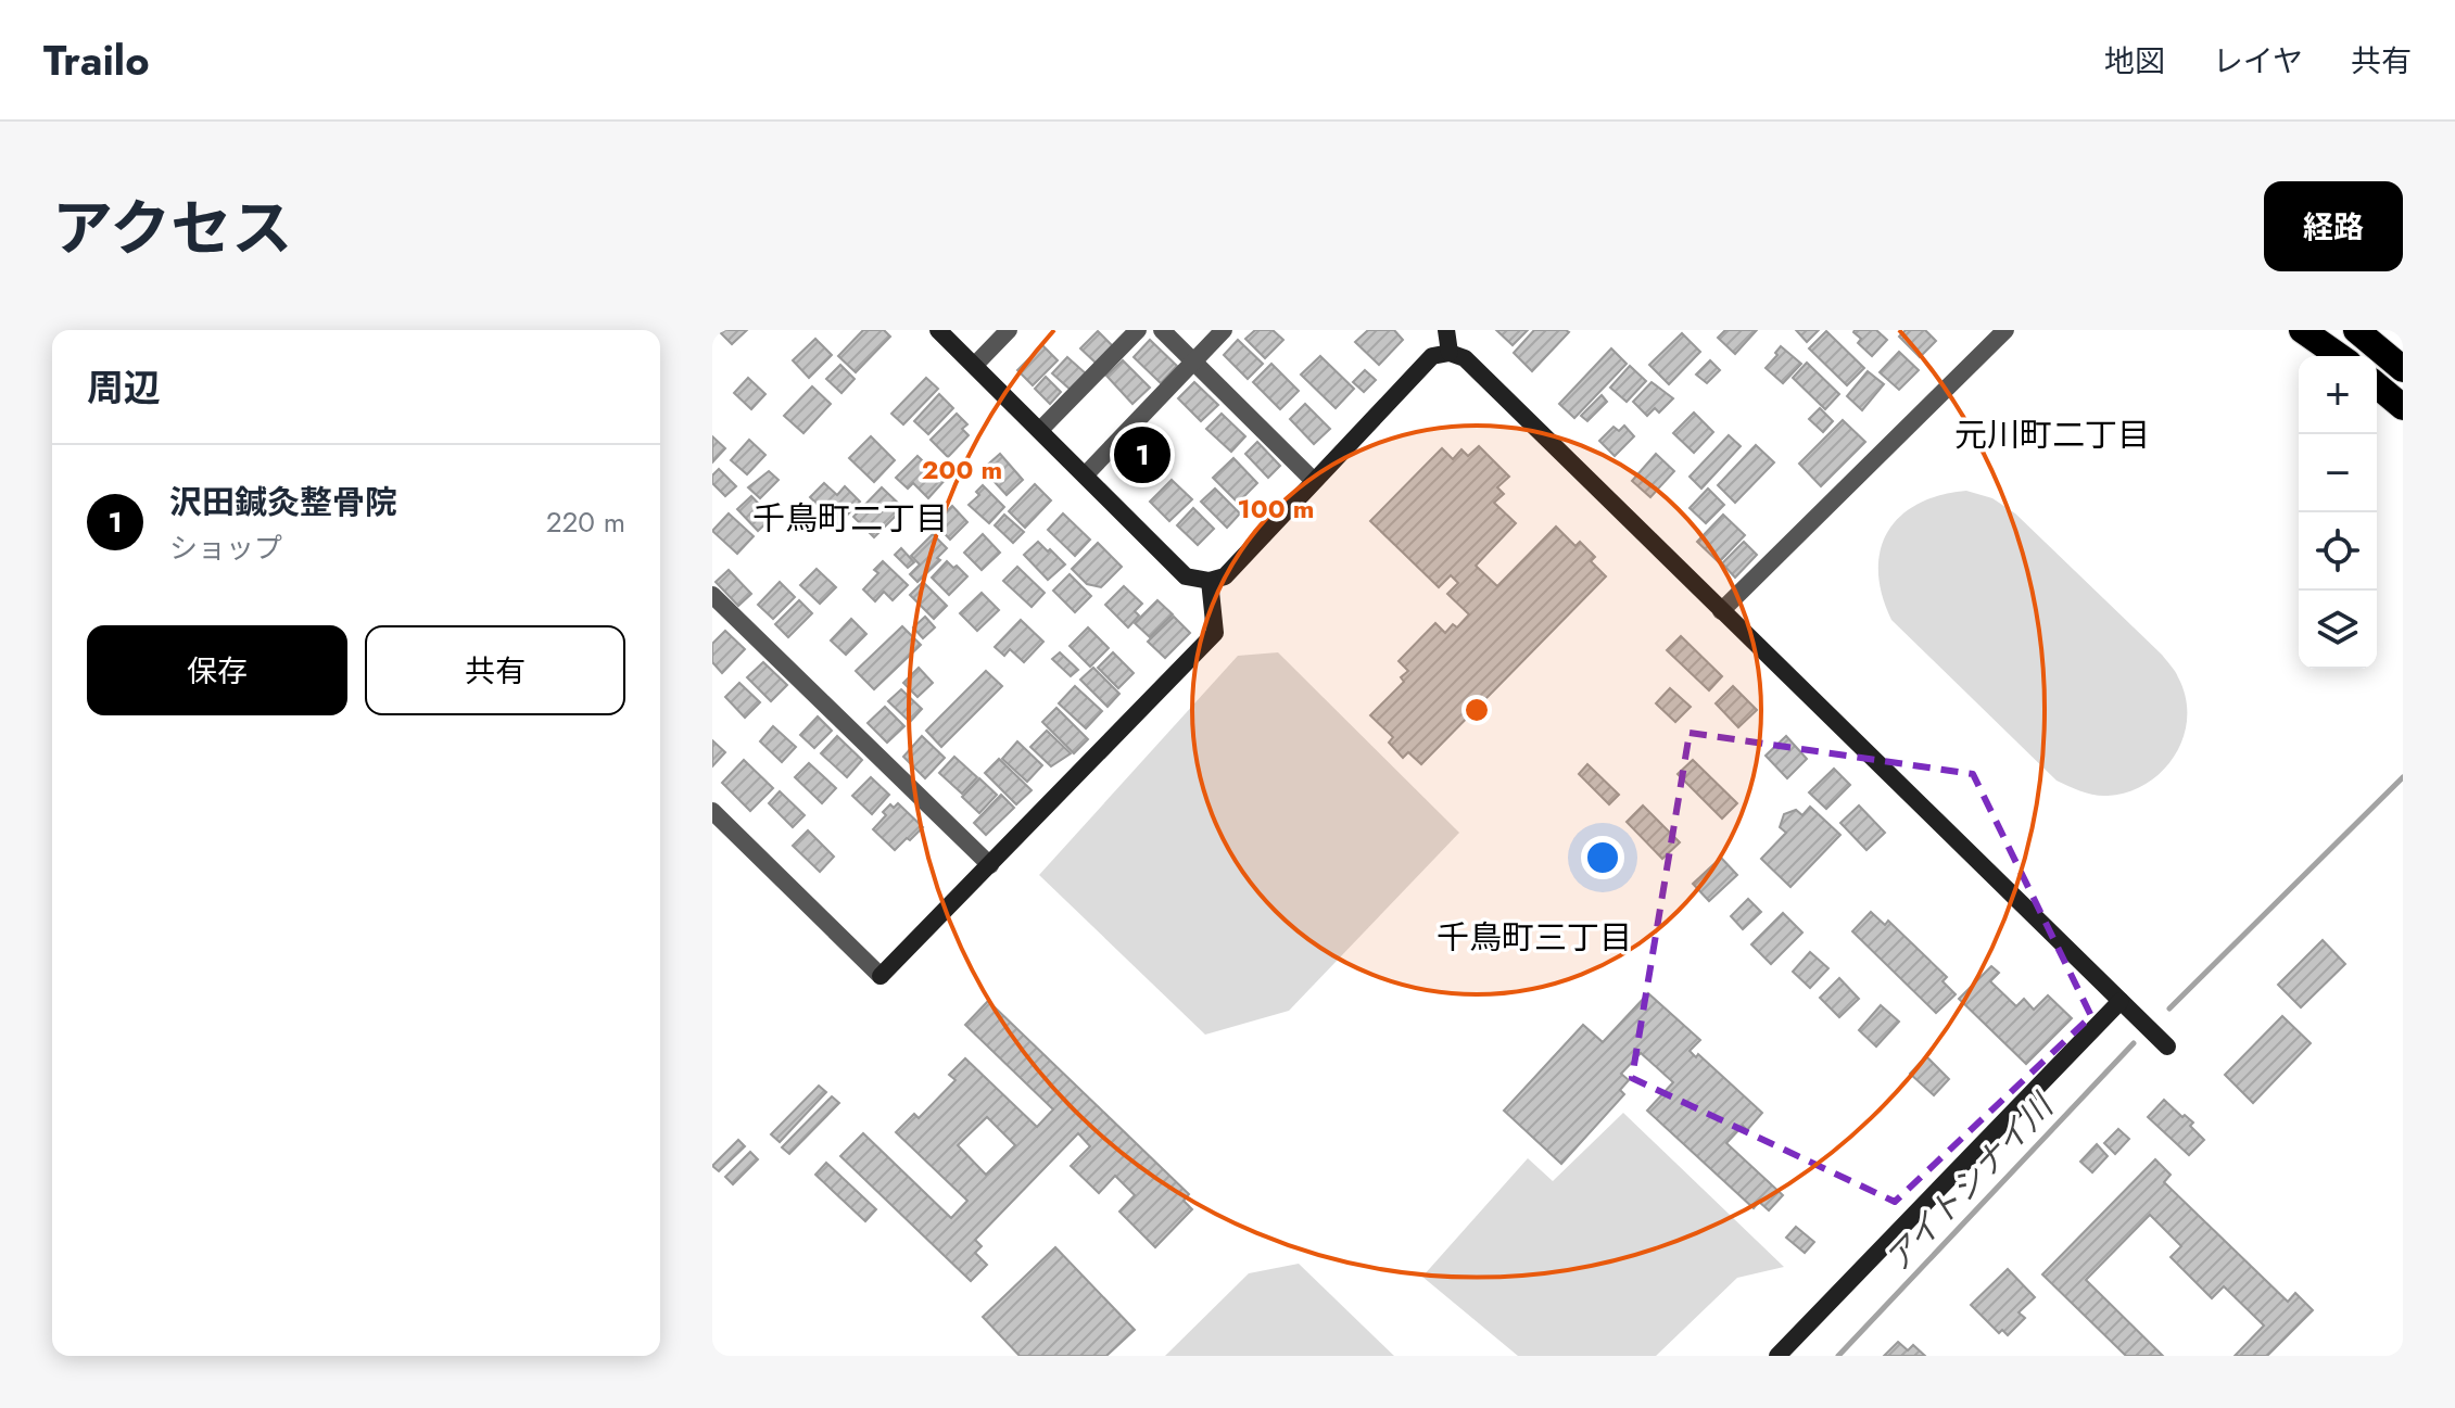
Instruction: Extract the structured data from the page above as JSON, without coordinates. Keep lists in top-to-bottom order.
{
  "districts": ["元川町二丁目", "千鳥町二丁目", "千鳥町三丁目"],
  "water": ["アイトシナイ川"],
  "page": {
    "header": "Trailo",
    "nav": ["地図", "レイヤ", "共有"],
    "title": "アクセス",
    "buttons": [
      "経路",
      ["保存", "共有"]
    ],
    "heading": "周辺",
    "map_buttons": ["+", "−"],
    "pins": "1",
    "list": [
      {
        "mark": "1",
        "name": "沢田鍼灸整骨院",
        "note": "ショップ",
        "value": "220 m"
      }
    ]
  },
  "rings": ["200 m", "100 m"]
}
